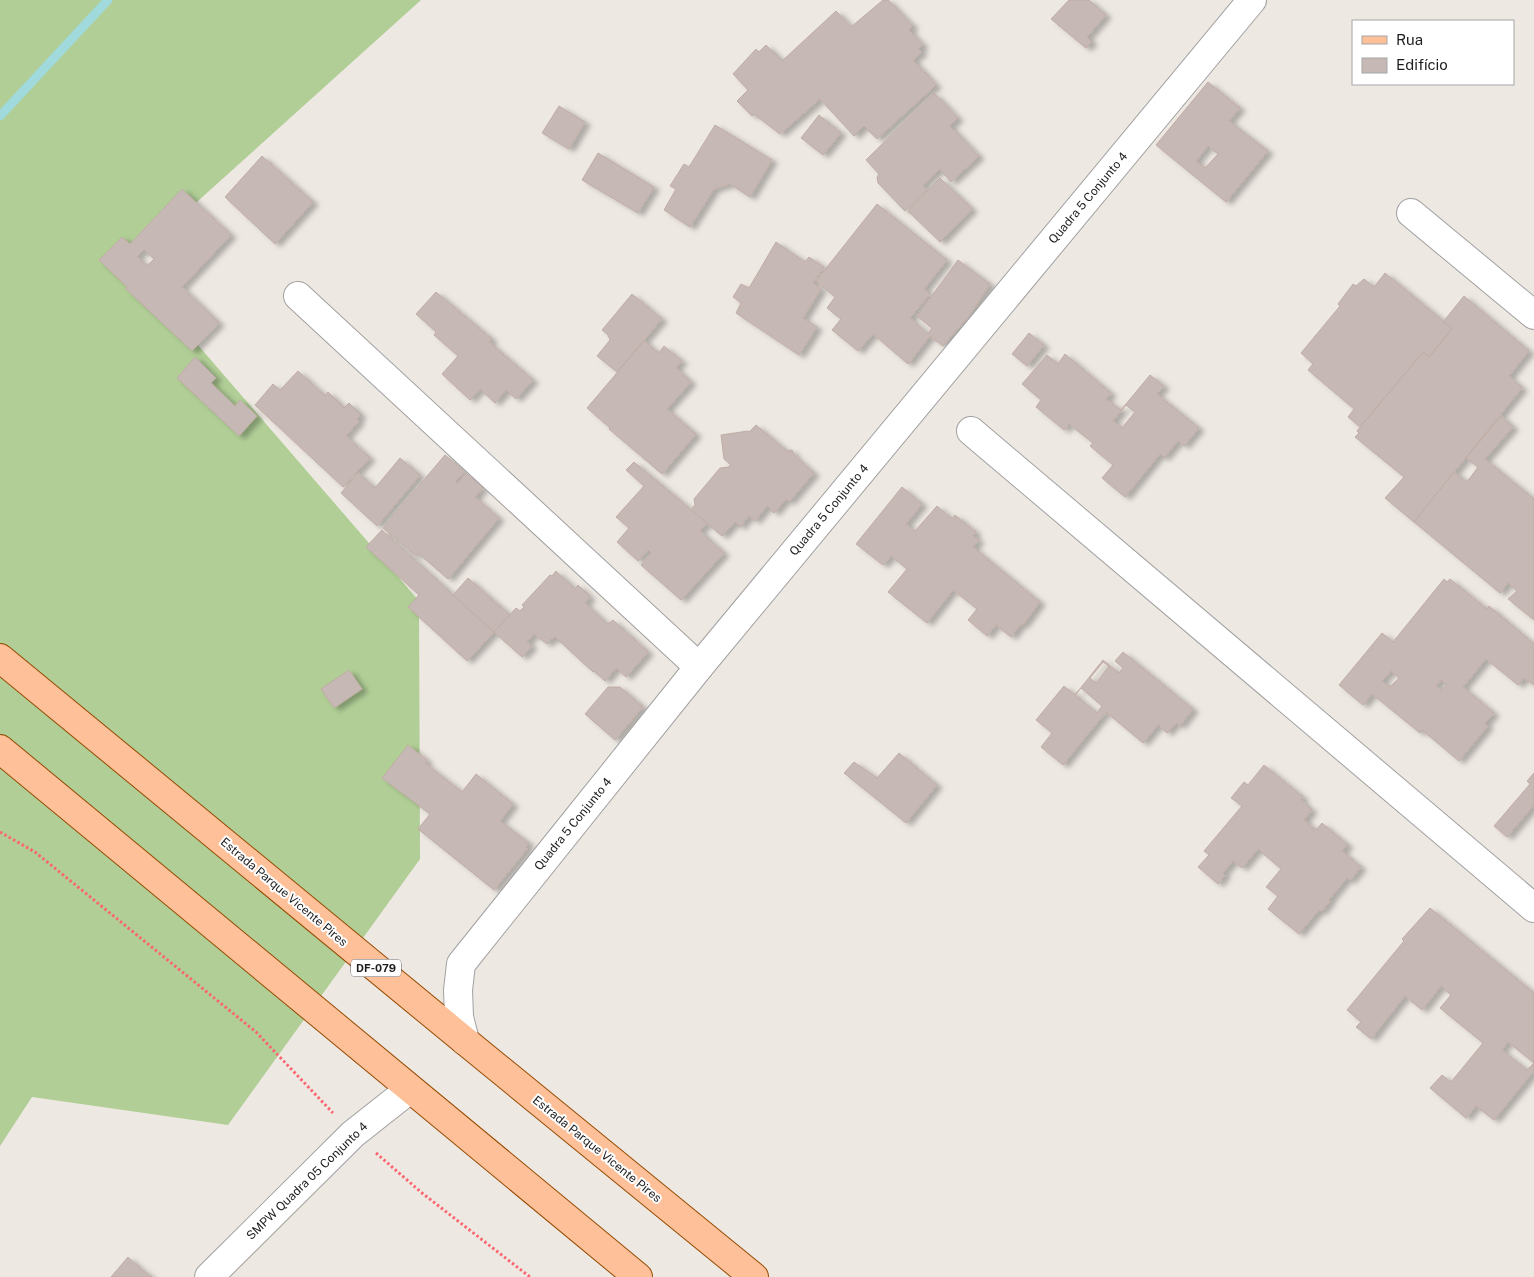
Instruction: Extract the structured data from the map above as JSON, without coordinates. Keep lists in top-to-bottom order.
{
  "streets": {
    "main road": ["Estrada Parque Vicente Pires", "DF-079"],
    "street": ["Quadra 5 Conjunto 4", "SMPW Quadra 05 Conjunto 4"]
  },
  "crossings": [
    ["Quadra 5 Conjunto 4", "Estrada Parque Vicente Pires"]
  ],
  "legend": ["Rua", "Edifício"]
}
